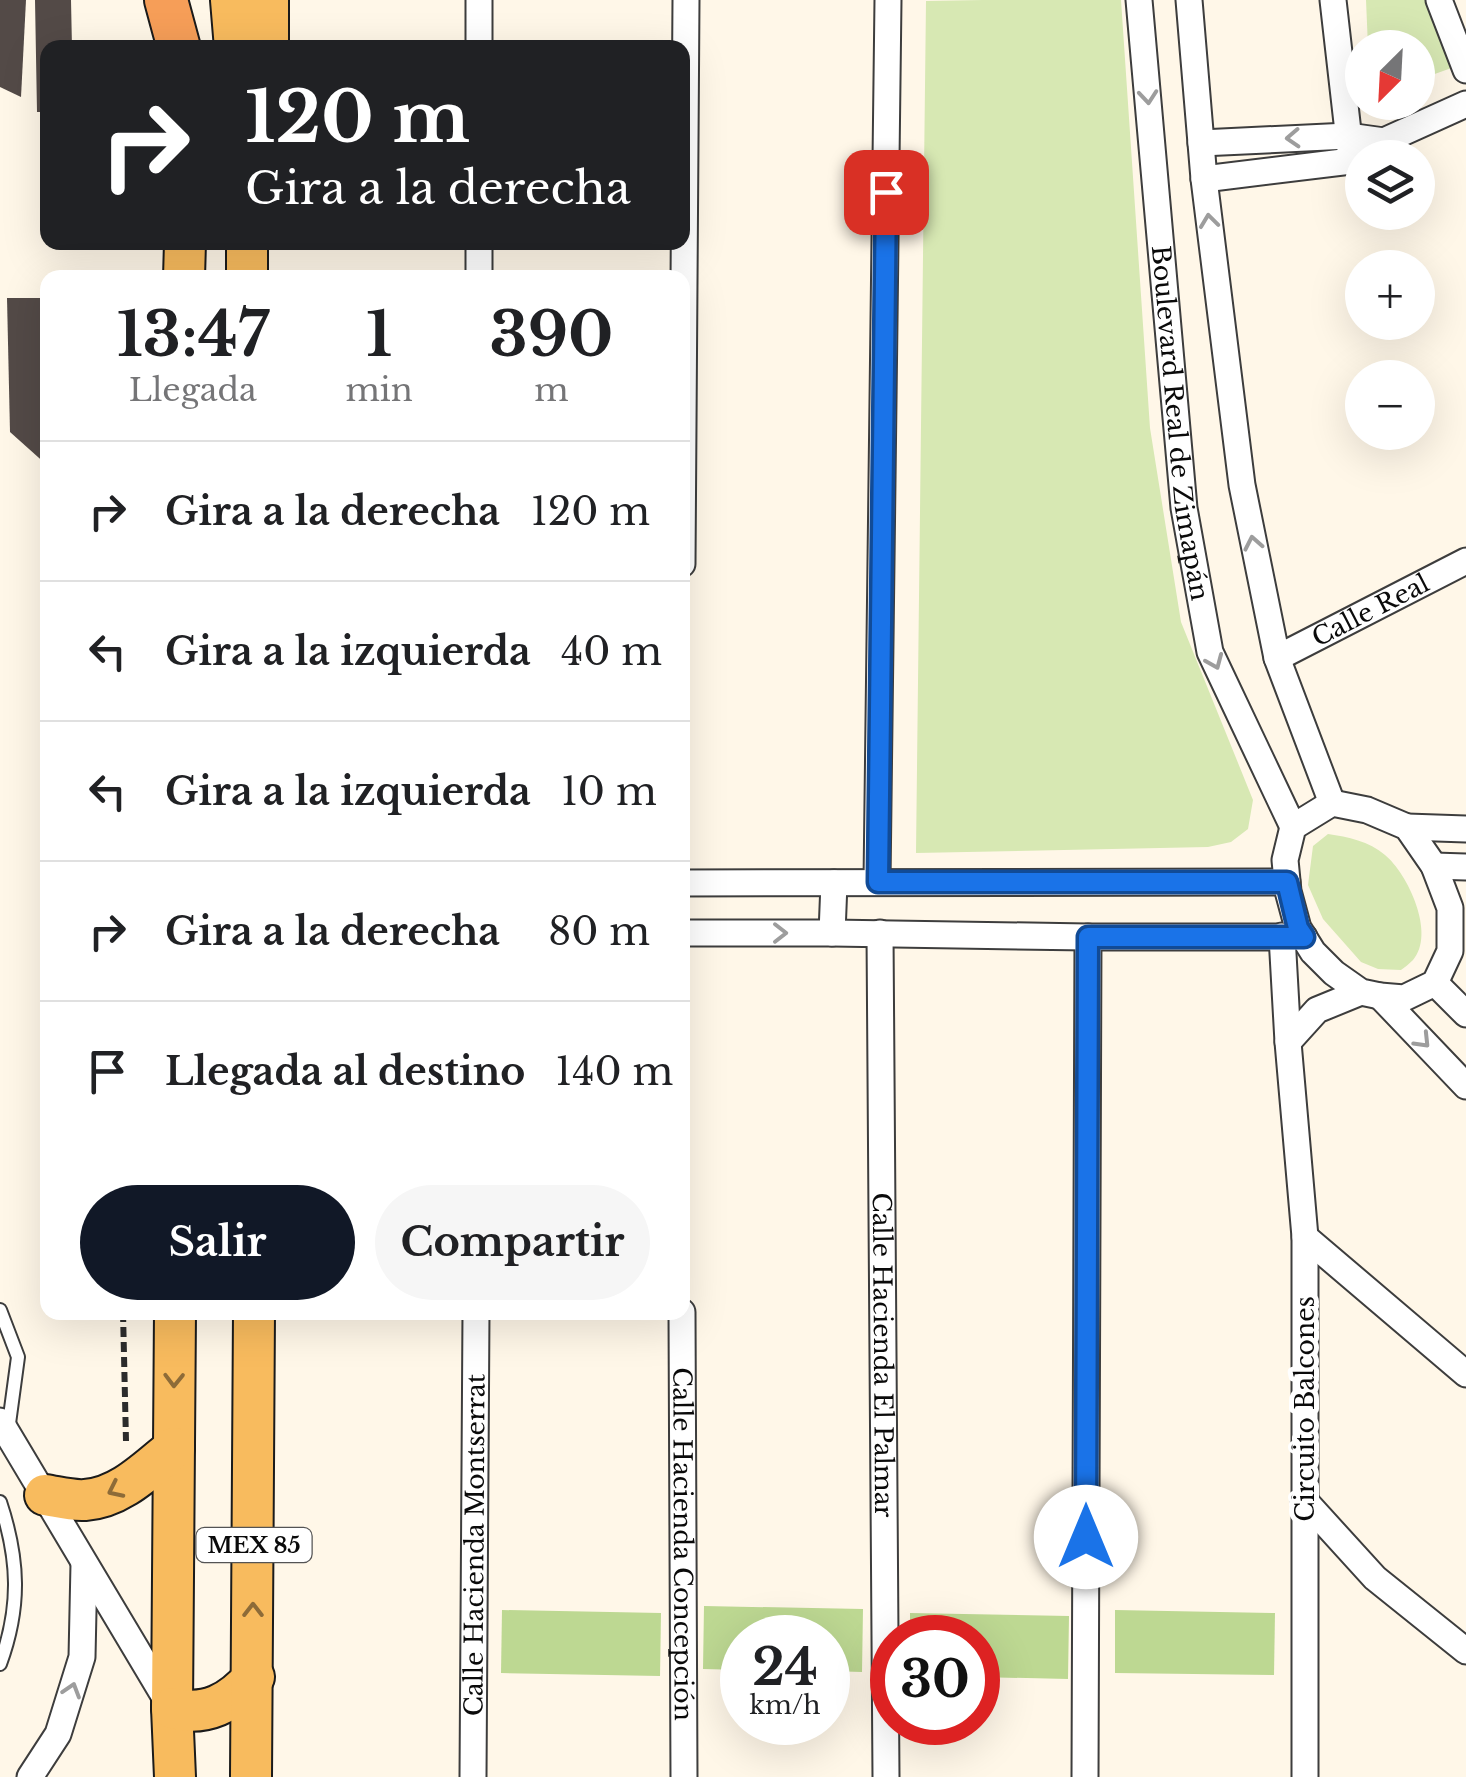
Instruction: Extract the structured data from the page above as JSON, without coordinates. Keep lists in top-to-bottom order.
{
  "streets": {
    "main road": ["MEX 85"],
    "street": [
      "Boulevard Real de Zimapán",
      "Calle Real",
      "Calle Hacienda El Palmar",
      "Circuito Balcones",
      "Calle Hacienda Montserrat",
      "Calle Hacienda Concepción"
    ]
  },
  "crossings": [
    ["Boulevard Real de Zimapán", "Calle Real"],
    ["Boulevard Real de Zimapán", "Circuito Balcones"]
  ],
  "north": "bottom left",
  "page": {
    "map_buttons": ["+", "−"],
    "turn": ["120 m", "Gira a la derecha"],
    "eta": [
      "13:47",
      "Llegada",
      "1",
      "min",
      "390",
      "m"
    ],
    "list": [
      {
        "name": "Gira a la derecha",
        "value": "120 m"
      },
      {
        "name": "Gira a la izquierda",
        "value": "40 m"
      },
      {
        "name": "Gira a la izquierda",
        "value": "10 m"
      },
      {
        "name": "Gira a la derecha",
        "value": "80 m"
      },
      {
        "name": "Llegada al destino",
        "value": "140 m"
      }
    ],
    "buttons": ["Salir", "Compartir"],
    "speed": "24 km/h",
    "limit": "30"
  }
}
